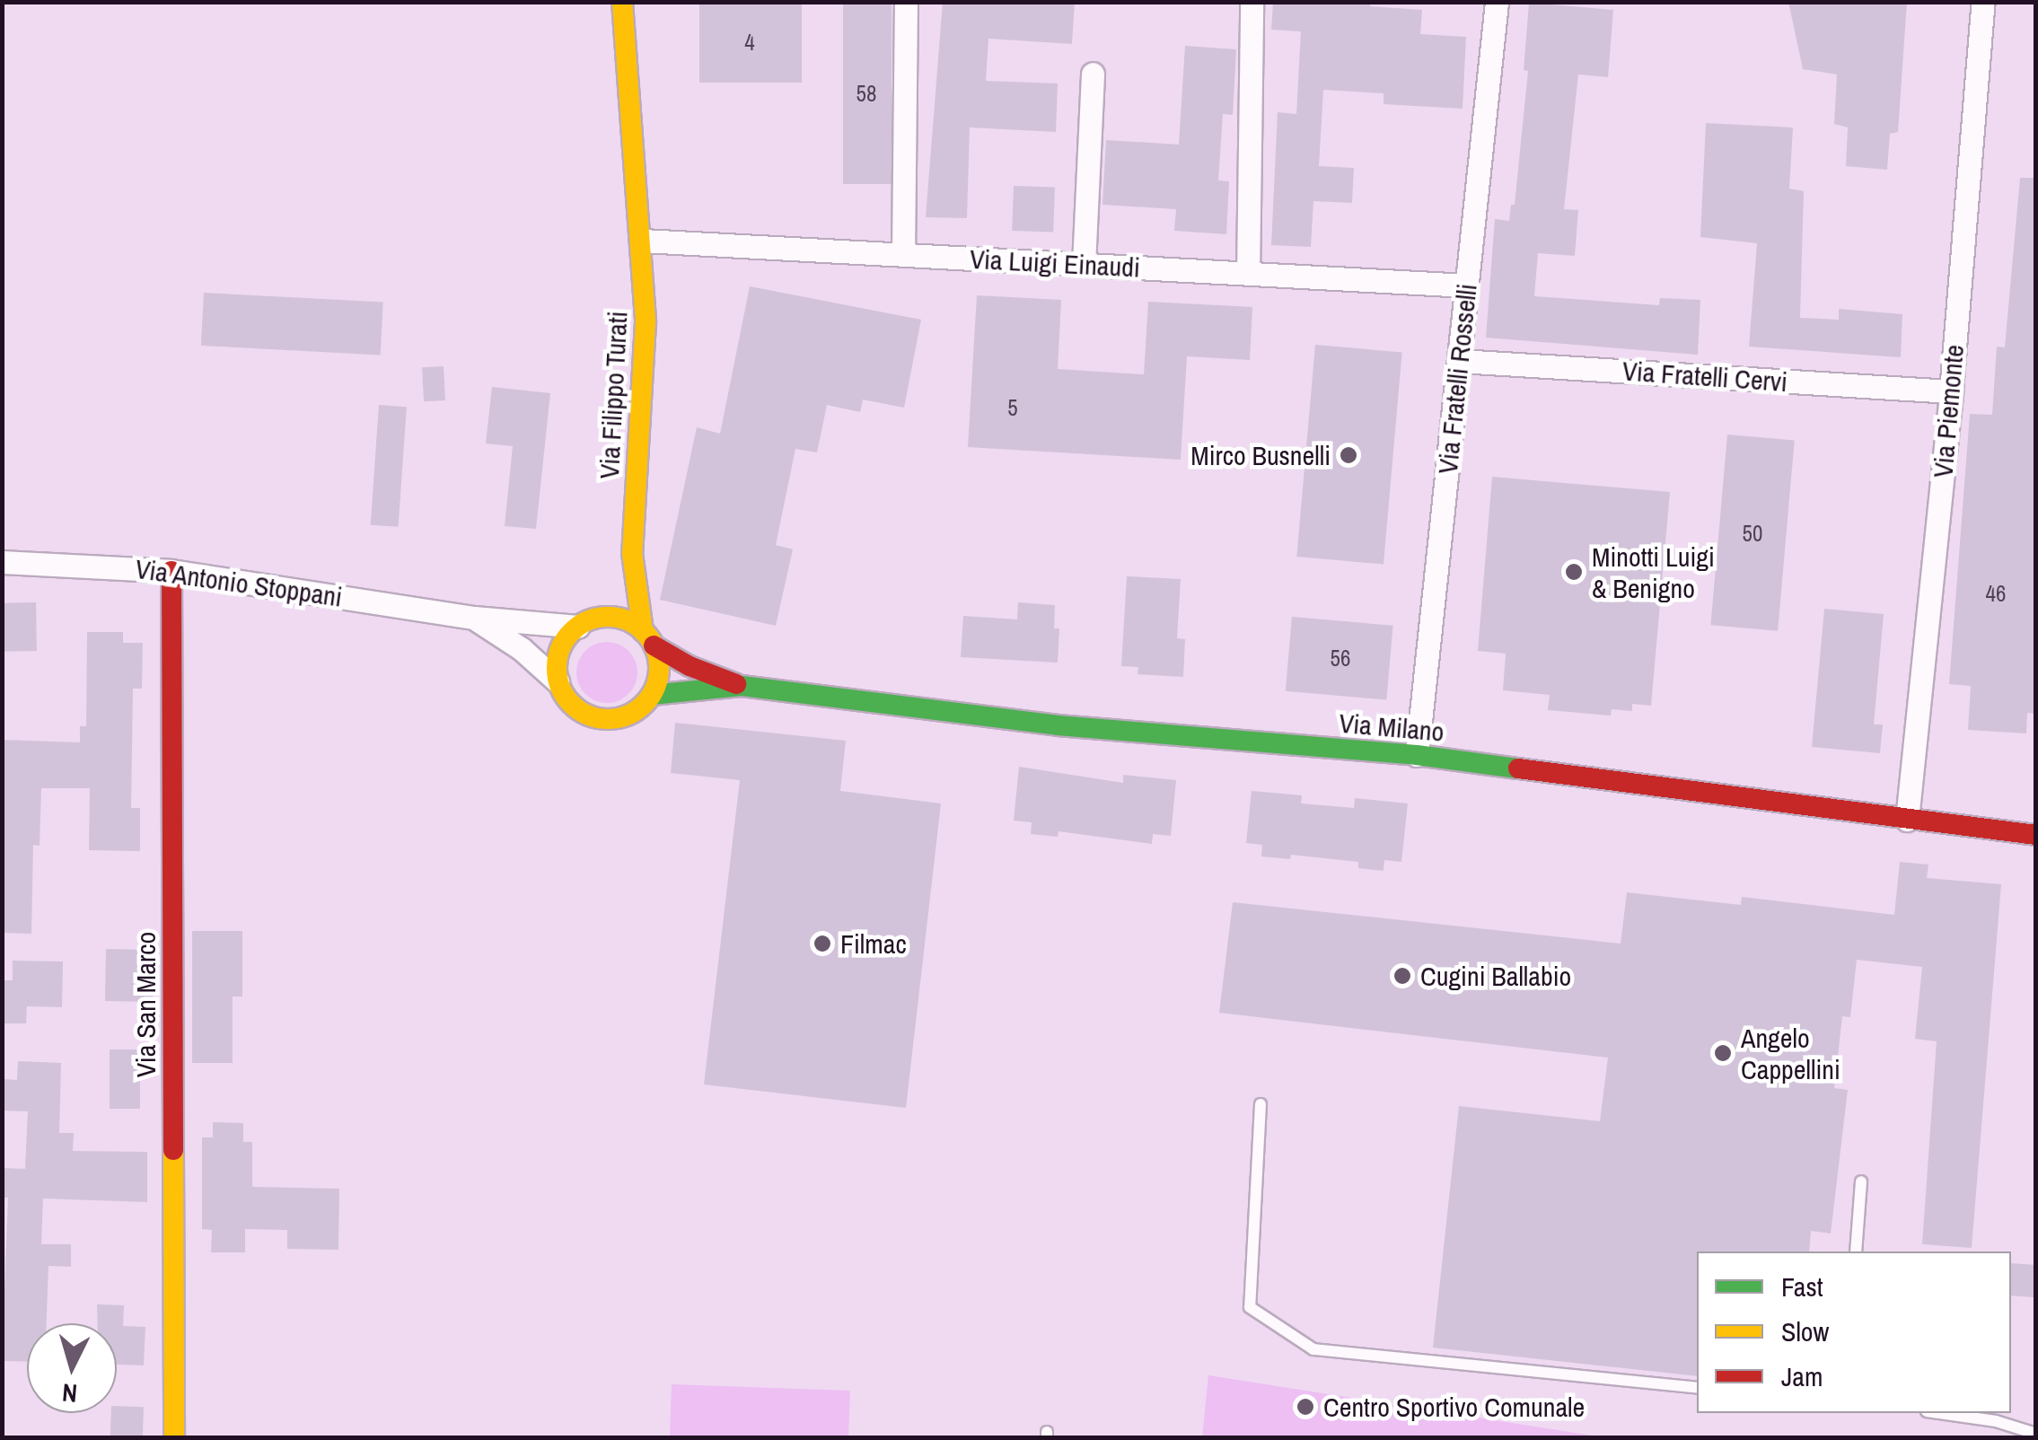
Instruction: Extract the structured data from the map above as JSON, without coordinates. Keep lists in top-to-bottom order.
{
  "streets": {
    "street": [
      "Via Luigi Einaudi",
      "Via Fratelli Cervi",
      "Via Fratelli Rosselli",
      "Via Filippo Turati",
      "Via Piemonte",
      "Via Antonio Stoppani",
      "Via Milano",
      "Via San Marco"
    ]
  },
  "crossings": [
    ["Via Luigi Einaudi", "Via Fratelli Rosselli"],
    ["Via Luigi Einaudi", "Via Filippo Turati"],
    ["Via Fratelli Cervi", "Via Fratelli Rosselli"],
    ["Via Fratelli Cervi", "Via Piemonte"],
    ["Via Fratelli Rosselli", "Via Milano"],
    ["Via Filippo Turati", "Via Antonio Stoppani"],
    ["Via Filippo Turati", "Via Milano"],
    ["Via Piemonte", "Via Milano"],
    ["Via Antonio Stoppani", "Via Milano"],
    ["Via Antonio Stoppani", "Via San Marco"]
  ],
  "places": [
    "Mirco Busnelli",
    "Minotti Luigi & Benigno",
    "Filmac",
    "Cugini Ballabio",
    "Angelo Cappellini",
    "Centro Sportivo Comunale"
  ],
  "house_numbers": [
    "4",
    "58",
    "5",
    "50",
    "46",
    "56"
  ],
  "legend": ["Fast", "Slow", "Jam"],
  "north": "bottom"
}
